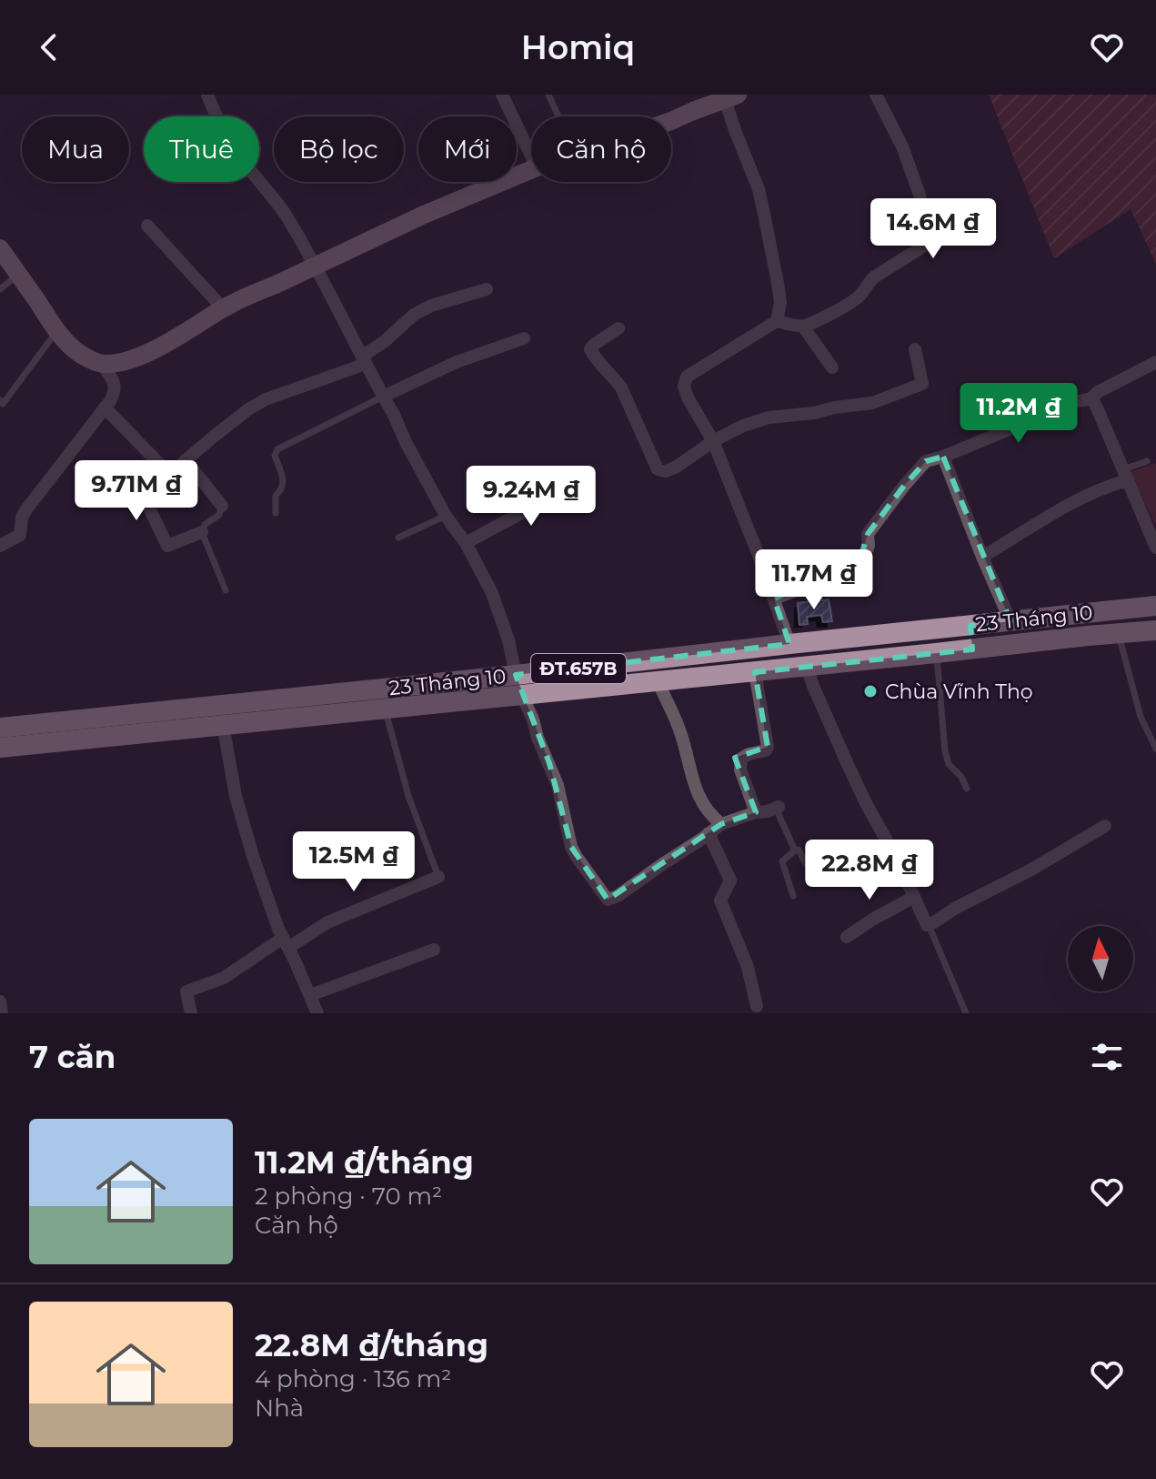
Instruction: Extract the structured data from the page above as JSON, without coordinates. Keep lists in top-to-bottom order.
{
  "streets": {
    "main road": ["23 Tháng 10", "ĐT.657B"]
  },
  "places": ["Chùa Vĩnh Thọ"],
  "north": "top",
  "page": {
    "header": "Homiq",
    "chip": [
      "Mua",
      "Thuê",
      "Bộ lọc",
      "Mới",
      "Căn hộ"
    ],
    "price": [
      "14.6M ₫",
      "11.2M ₫",
      "9.71M ₫",
      "9.24M ₫",
      "11.7M ₫",
      "12.5M ₫",
      "22.8M ₫"
    ],
    "heading": "7 căn",
    "list": [
      {
        "name": "11.2M ₫/tháng",
        "note": "2 phòng · 70 m² · Căn hộ"
      },
      {
        "name": "22.8M ₫/tháng",
        "note": "4 phòng · 136 m² · Nhà"
      }
    ]
  }
}
